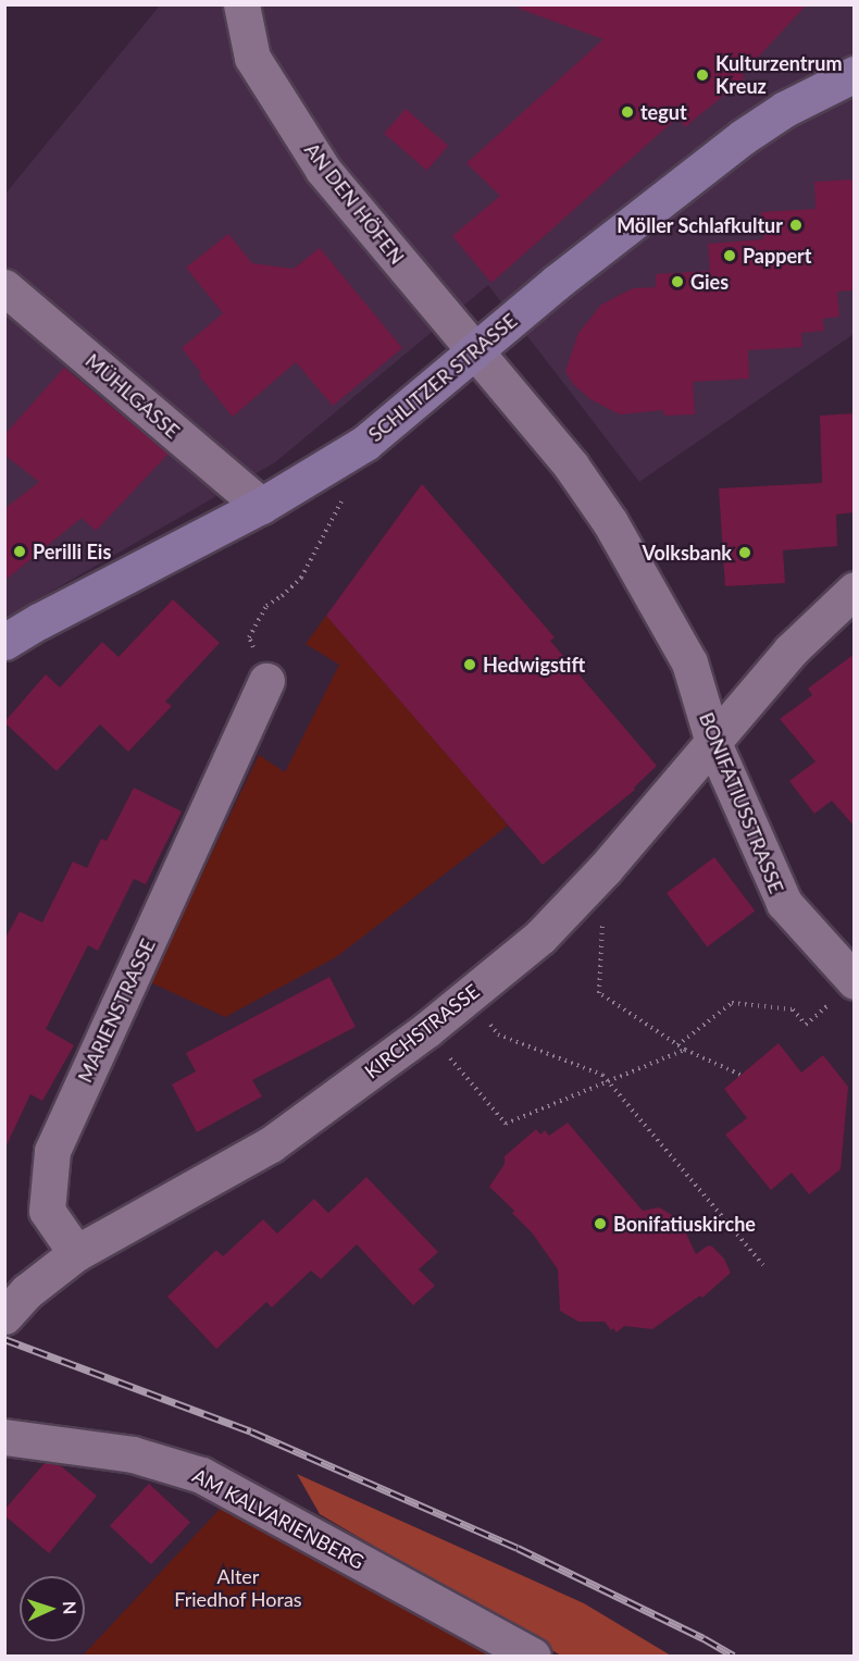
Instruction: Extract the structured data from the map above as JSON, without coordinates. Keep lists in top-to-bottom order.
{
  "streets": {
    "main road": ["SCHLITZER STRASSE"],
    "street": [
      "AN DEN HÖFEN",
      "MÜHLGASSE",
      "BONIFATIUSSTRASSE",
      "MARIENSTRASSE",
      "KIRCHSTRASSE",
      "AM KALVARIENBERG"
    ]
  },
  "crossings": [
    ["AN DEN HÖFEN", "SCHLITZER STRASSE"],
    ["AN DEN HÖFEN", "BONIFATIUSSTRASSE"],
    ["SCHLITZER STRASSE", "MÜHLGASSE"],
    ["SCHLITZER STRASSE", "BONIFATIUSSTRASSE"],
    ["BONIFATIUSSTRASSE", "KIRCHSTRASSE"],
    ["MARIENSTRASSE", "KIRCHSTRASSE"]
  ],
  "parks": ["Alter Friedhof Horas"],
  "places": [
    "Kulturzentrum Kreuz",
    "tegut",
    "Möller Schlafkultur",
    "Pappert",
    "Gies",
    "Perilli Eis",
    "Volksbank",
    "Hedwigstift",
    "Bonifatiuskirche"
  ],
  "north": "right"
}
